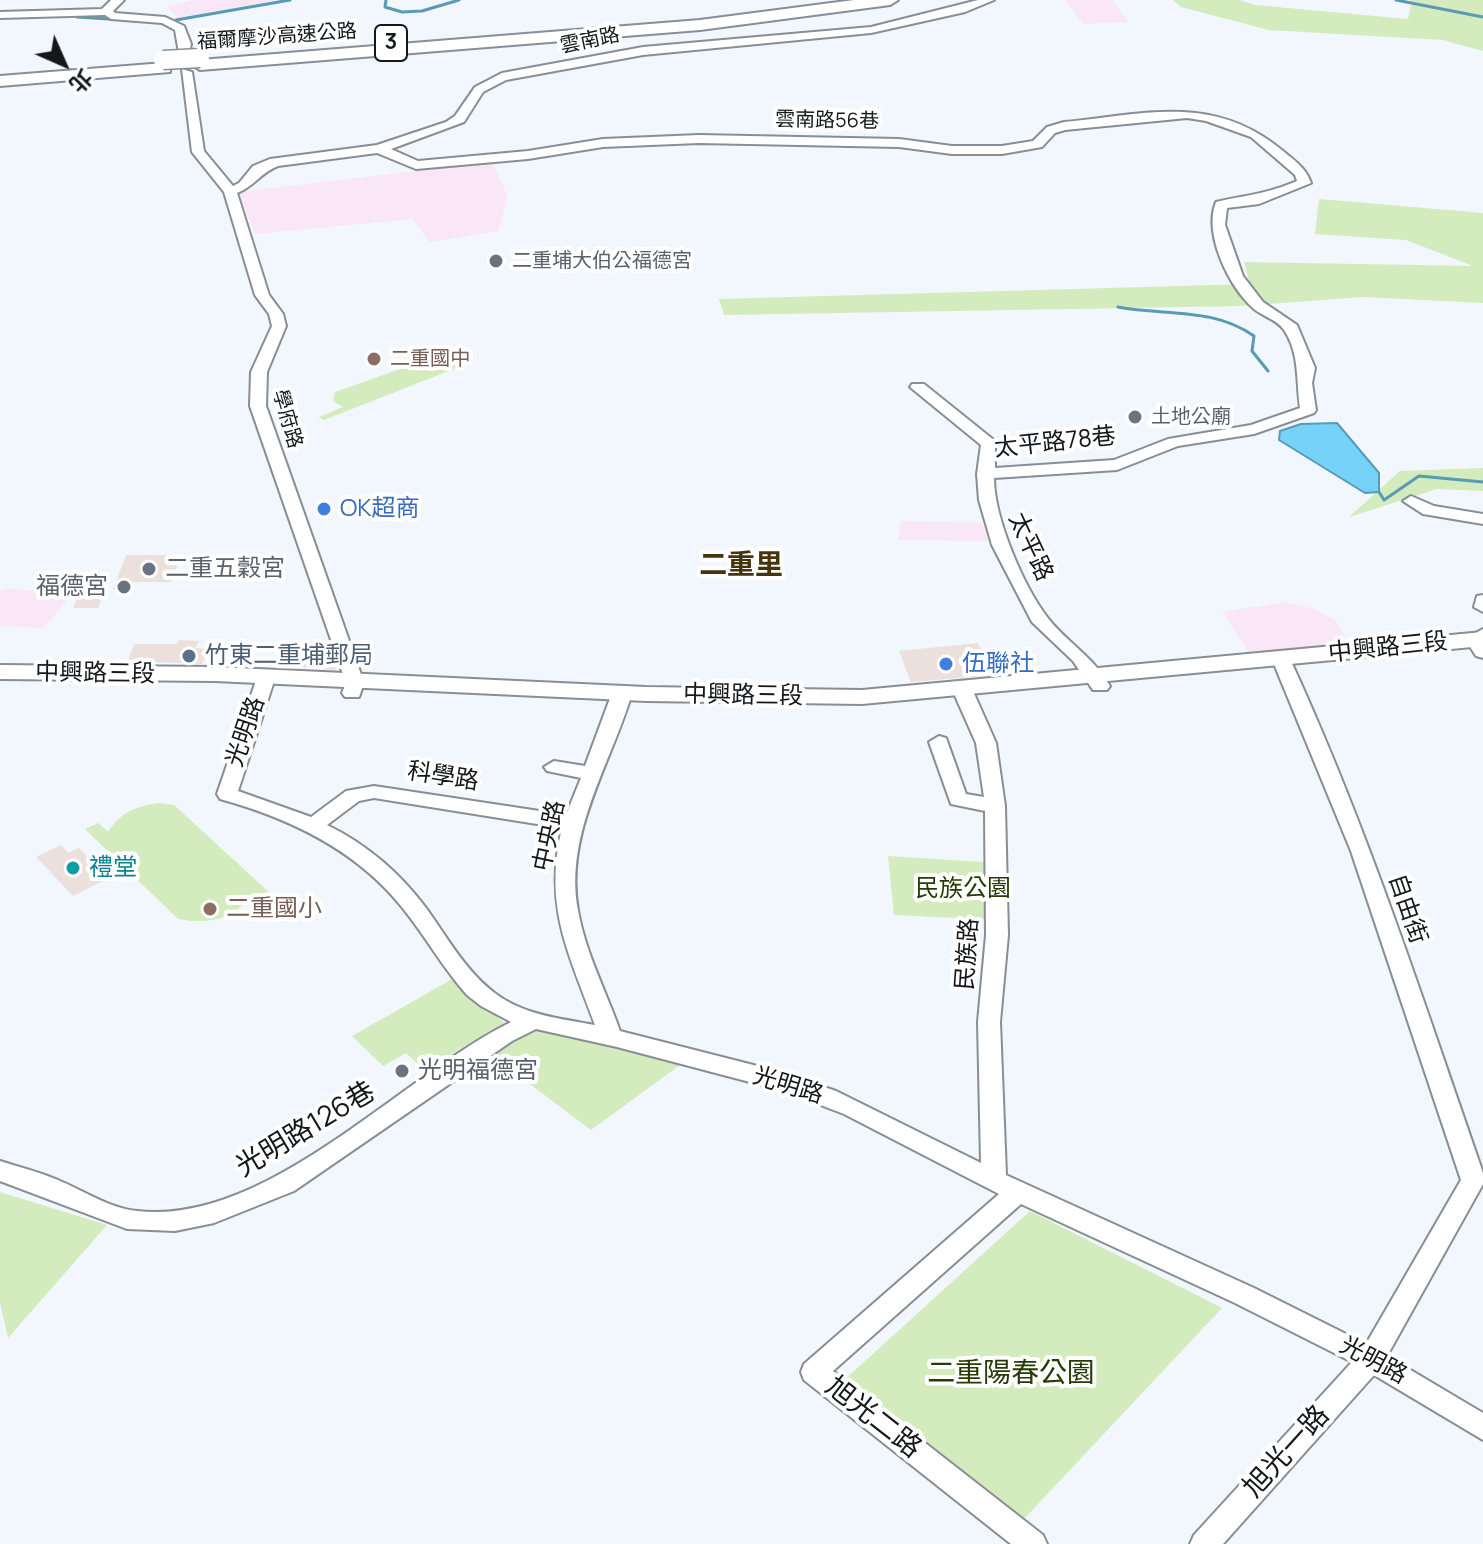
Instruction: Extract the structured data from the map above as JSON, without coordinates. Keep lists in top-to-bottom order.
{
  "streets": {
    "highway": ["福爾摩沙高速公路", "3"],
    "main road": ["中興路三段"],
    "street": [
      "雲南路",
      "雲南路56巷",
      "學府路",
      "太平路78巷",
      "太平路",
      "光明路",
      "科學路",
      "中央路",
      "自由街",
      "民族路",
      "光明路126巷",
      "旭光二路",
      "旭光一路"
    ]
  },
  "crossings": [
    ["福爾摩沙高速公路", "學府路"],
    ["雲南路", "雲南路56巷"],
    ["雲南路", "學府路"],
    ["雲南路56巷", "太平路78巷"],
    ["學府路", "中興路三段"],
    ["太平路78巷", "太平路"],
    ["太平路", "中興路三段"],
    ["中興路三段", "光明路"],
    ["中興路三段", "中央路"],
    ["中興路三段", "自由街"],
    ["中興路三段", "民族路"],
    ["光明路", "科學路"],
    ["光明路", "中央路"],
    ["光明路", "民族路"],
    ["光明路", "光明路126巷"],
    ["光明路", "旭光二路"],
    ["光明路", "旭光一路"],
    ["科學路", "中央路"],
    ["自由街", "旭光一路"],
    ["民族路", "旭光二路"]
  ],
  "districts": ["二重里"],
  "parks": ["民族公園", "二重陽春公園"],
  "places": [
    "二重埔大伯公福德宮",
    "二重國中",
    "土地公廟",
    "OK超商",
    "二重五穀宮",
    "福德宮",
    "竹東二重埔郵局",
    "伍聯社",
    "禮堂",
    "二重國小",
    "光明福德宮"
  ],
  "north": "bottom right"
}
